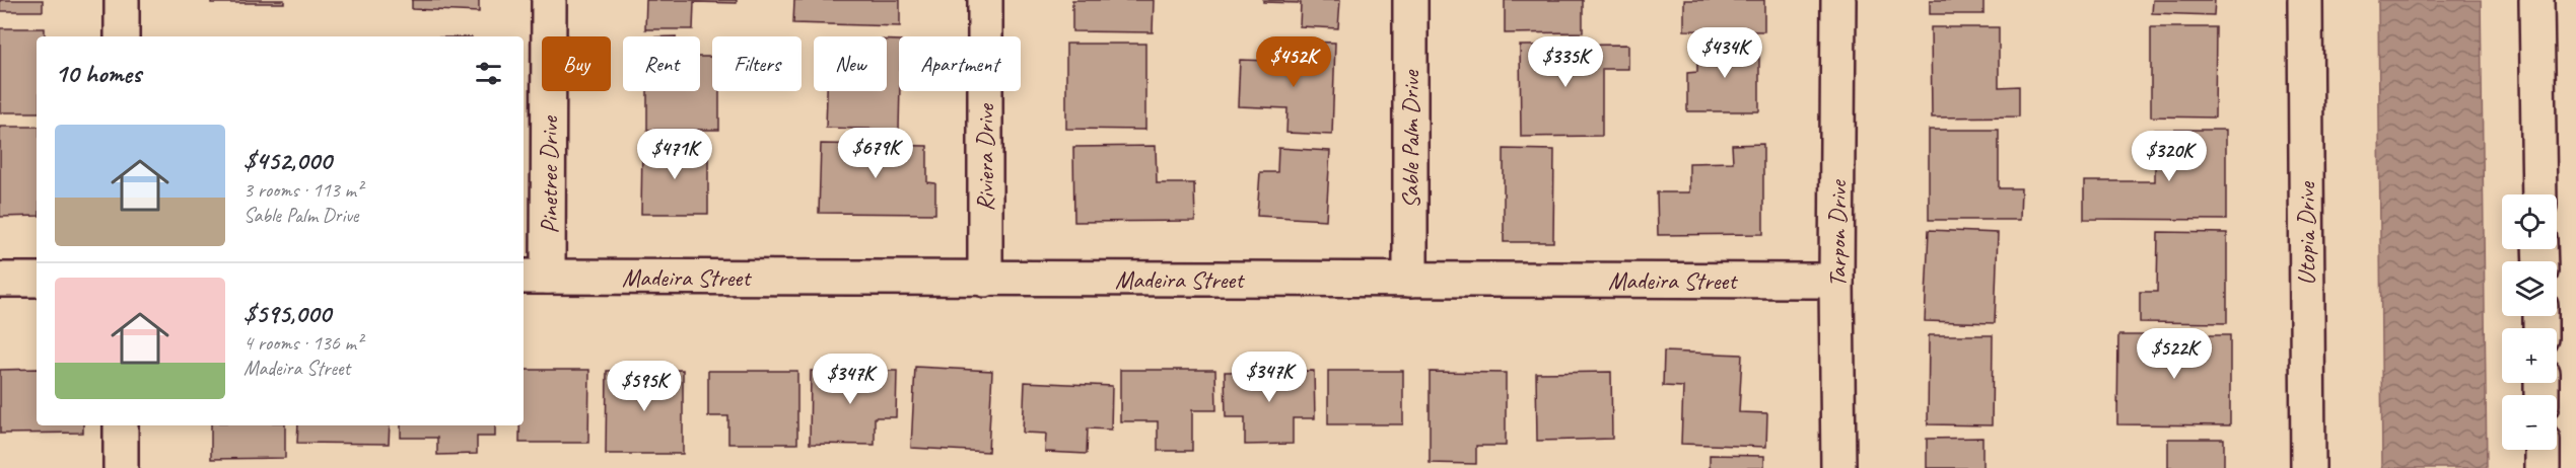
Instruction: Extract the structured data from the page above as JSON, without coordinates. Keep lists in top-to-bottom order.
{
  "streets": {
    "street": [
      "Sable Palm Drive",
      "Riviera Drive",
      "Pinetree Drive",
      "Tarpon Drive",
      "Utopia Drive",
      "Madeira Street"
    ]
  },
  "crossings": [
    ["Sable Palm Drive", "Madeira Street"],
    ["Riviera Drive", "Madeira Street"],
    ["Pinetree Drive", "Madeira Street"],
    ["Tarpon Drive", "Madeira Street"]
  ],
  "page": {
    "price": [
      "$434K",
      "$452K",
      "$335K",
      "$679K",
      "$471K",
      "$320K",
      "$522K",
      "$347K",
      "$347K",
      "$595K"
    ],
    "chip": [
      "Buy",
      "Rent",
      "Filters",
      "New",
      "Apartment"
    ],
    "heading": "10 homes",
    "list": [
      {
        "name": "$452,000",
        "note": "3 rooms · 113 m² · Sable Palm Drive"
      },
      {
        "name": "$595,000",
        "note": "4 rooms · 136 m² · Madeira Street"
      }
    ],
    "map_buttons": ["+", "−"]
  }
}
